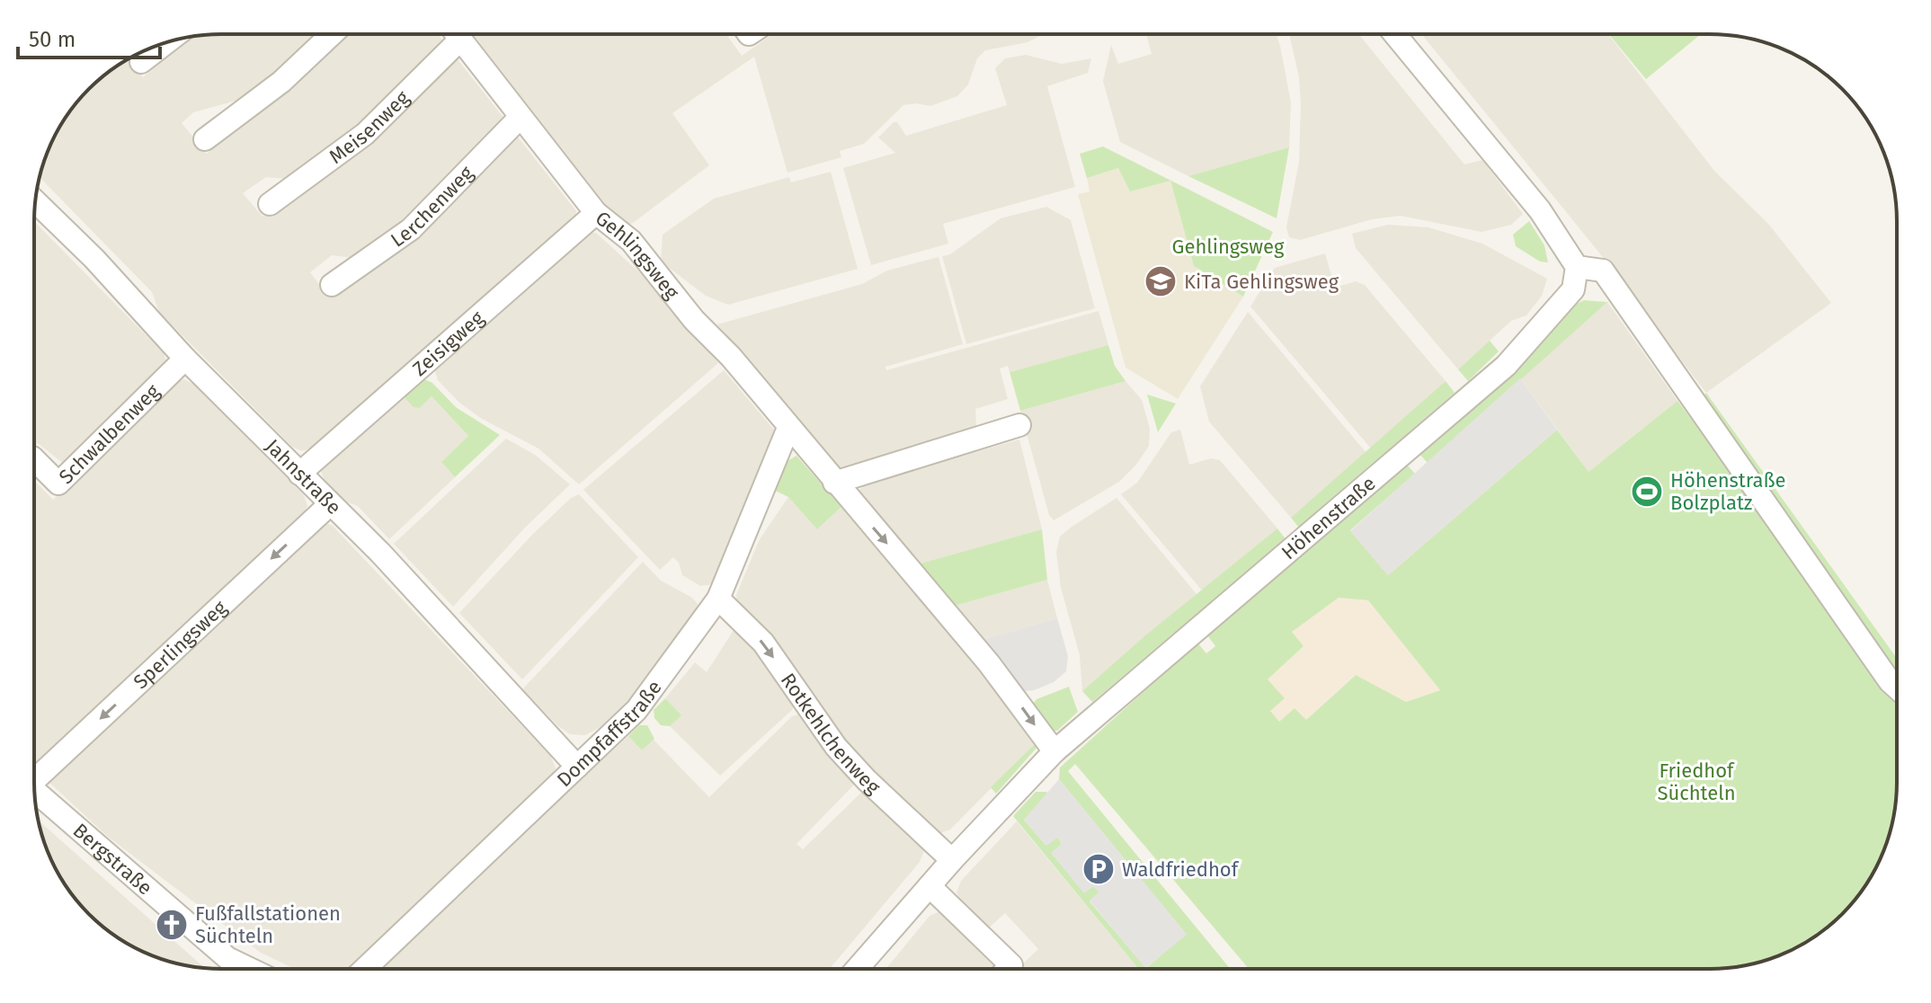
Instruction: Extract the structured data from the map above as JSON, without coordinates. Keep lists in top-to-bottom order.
{
  "streets": {
    "street": [
      "Meisenweg",
      "Lerchenweg",
      "Gehlingsweg",
      "Zeisigweg",
      "Schwalbenweg",
      "Jahnstraße",
      "Höhenstraße",
      "Sperlingsweg",
      "Dompfaffstraße",
      "Rotkehlchenweg",
      "Bergstraße"
    ]
  },
  "crossings": [
    ["Meisenweg", "Gehlingsweg"],
    ["Lerchenweg", "Gehlingsweg"],
    ["Gehlingsweg", "Zeisigweg"],
    ["Gehlingsweg", "Höhenstraße"],
    ["Gehlingsweg", "Dompfaffstraße"],
    ["Zeisigweg", "Jahnstraße"],
    ["Schwalbenweg", "Jahnstraße"],
    ["Jahnstraße", "Sperlingsweg"],
    ["Jahnstraße", "Dompfaffstraße"],
    ["Höhenstraße", "Rotkehlchenweg"],
    ["Dompfaffstraße", "Rotkehlchenweg"]
  ],
  "one_way": ["Gehlingsweg", "Sperlingsweg", "Rotkehlchenweg"],
  "parks": ["Gehlingsweg", "Friedhof Süchteln"],
  "places": {
    "school or university": ["KiTa Gehlingsweg"],
    "sports": ["Höhenstraße Bolzplatz"],
    "parking": ["Waldfriedhof"],
    "church": ["Fußfallstationen Süchteln"]
  },
  "scale_bar": "50 m"
}
